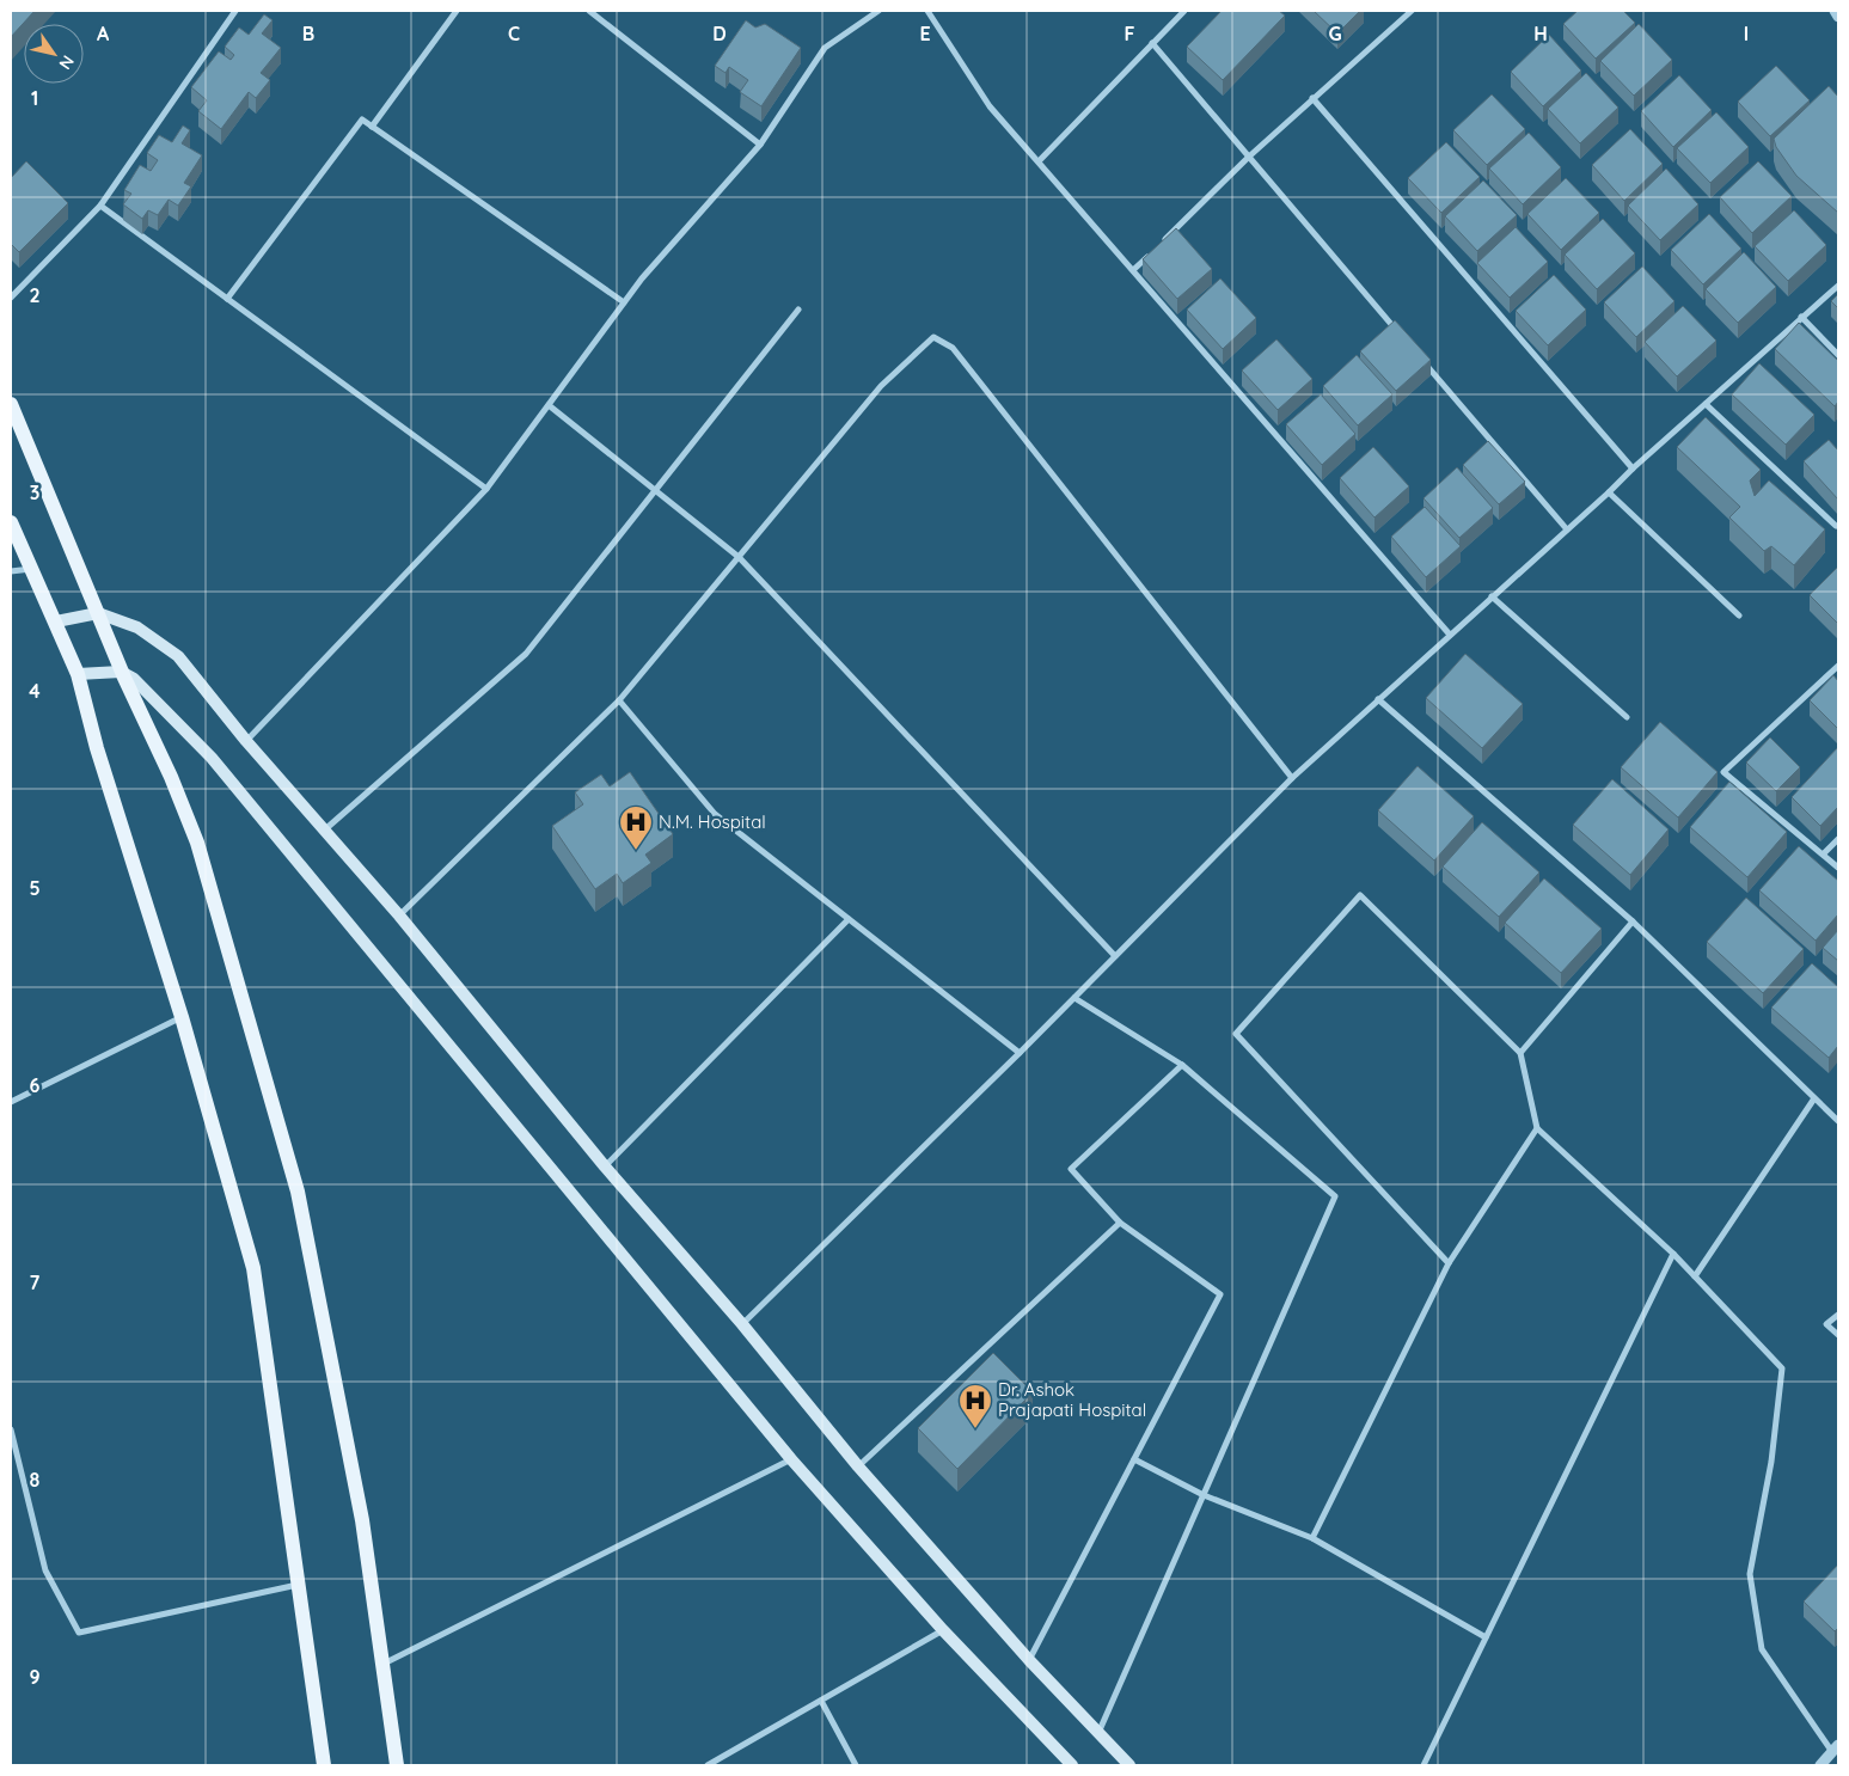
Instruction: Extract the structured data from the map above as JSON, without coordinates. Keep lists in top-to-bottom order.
{
  "places": {
    "hospital": ["N.M. Hospital", "Dr. Ashok Prajapati Hospital"]
  },
  "north": "bottom right",
  "grid": {
    "columns": [
      "A",
      "B",
      "C",
      "D",
      "E",
      "F",
      "G",
      "H",
      "I"
    ],
    "rows": [
      "1",
      "2",
      "3",
      "4",
      "5",
      "6",
      "7",
      "8",
      "9"
    ]
  }
}
